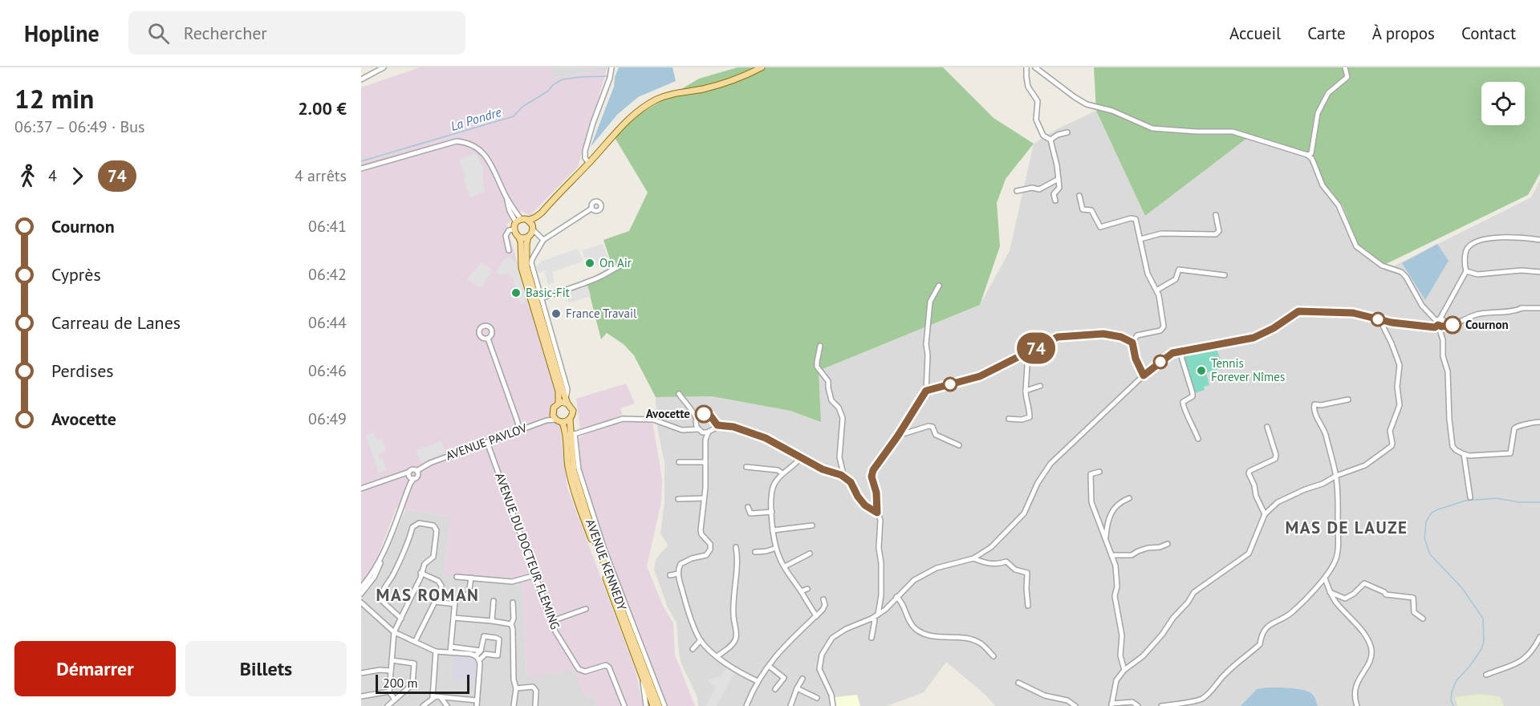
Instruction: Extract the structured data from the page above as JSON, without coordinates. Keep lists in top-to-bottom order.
{
  "streets": {
    "main road": ["AVENUE KENNEDY"],
    "street": ["AVENUE PAVLOV", "AVENUE DU DOCTEUR FLEMING"]
  },
  "crossings": [
    ["AVENUE PAVLOV", "AVENUE DU DOCTEUR FLEMING"],
    ["AVENUE PAVLOV", "AVENUE KENNEDY"]
  ],
  "districts": ["MAS DE LAUZE", "MAS ROMAN"],
  "water": ["La Pondre"],
  "places": [
    "On Air",
    "Basic-Fit",
    "France Travail",
    "Cournon",
    "Tennis Forever Nîmes",
    "Avocette"
  ],
  "lines": ["bus line 74"],
  "scale_bar": "200 m",
  "page": {
    "header": "Hopline",
    "search": "Rechercher",
    "nav": [
      "Accueil",
      "Carte",
      "À propos",
      "Contact"
    ],
    "heading": ["12 min", "06:37 – 06:49 · Bus", "2.00 €"],
    "on_map": "74",
    "legs": ["4", "74", "4 arrêts"],
    "list": [
      {
        "name": "Cournon",
        "value": "06:41"
      },
      {
        "name": "Cyprès",
        "value": "06:42"
      },
      {
        "name": "Carreau de Lanes",
        "value": "06:44"
      },
      {
        "name": "Perdises",
        "value": "06:46"
      },
      {
        "name": "Avocette",
        "value": "06:49"
      }
    ],
    "buttons": ["Démarrer", "Billets"],
    "scale": "200 m"
  }
}
